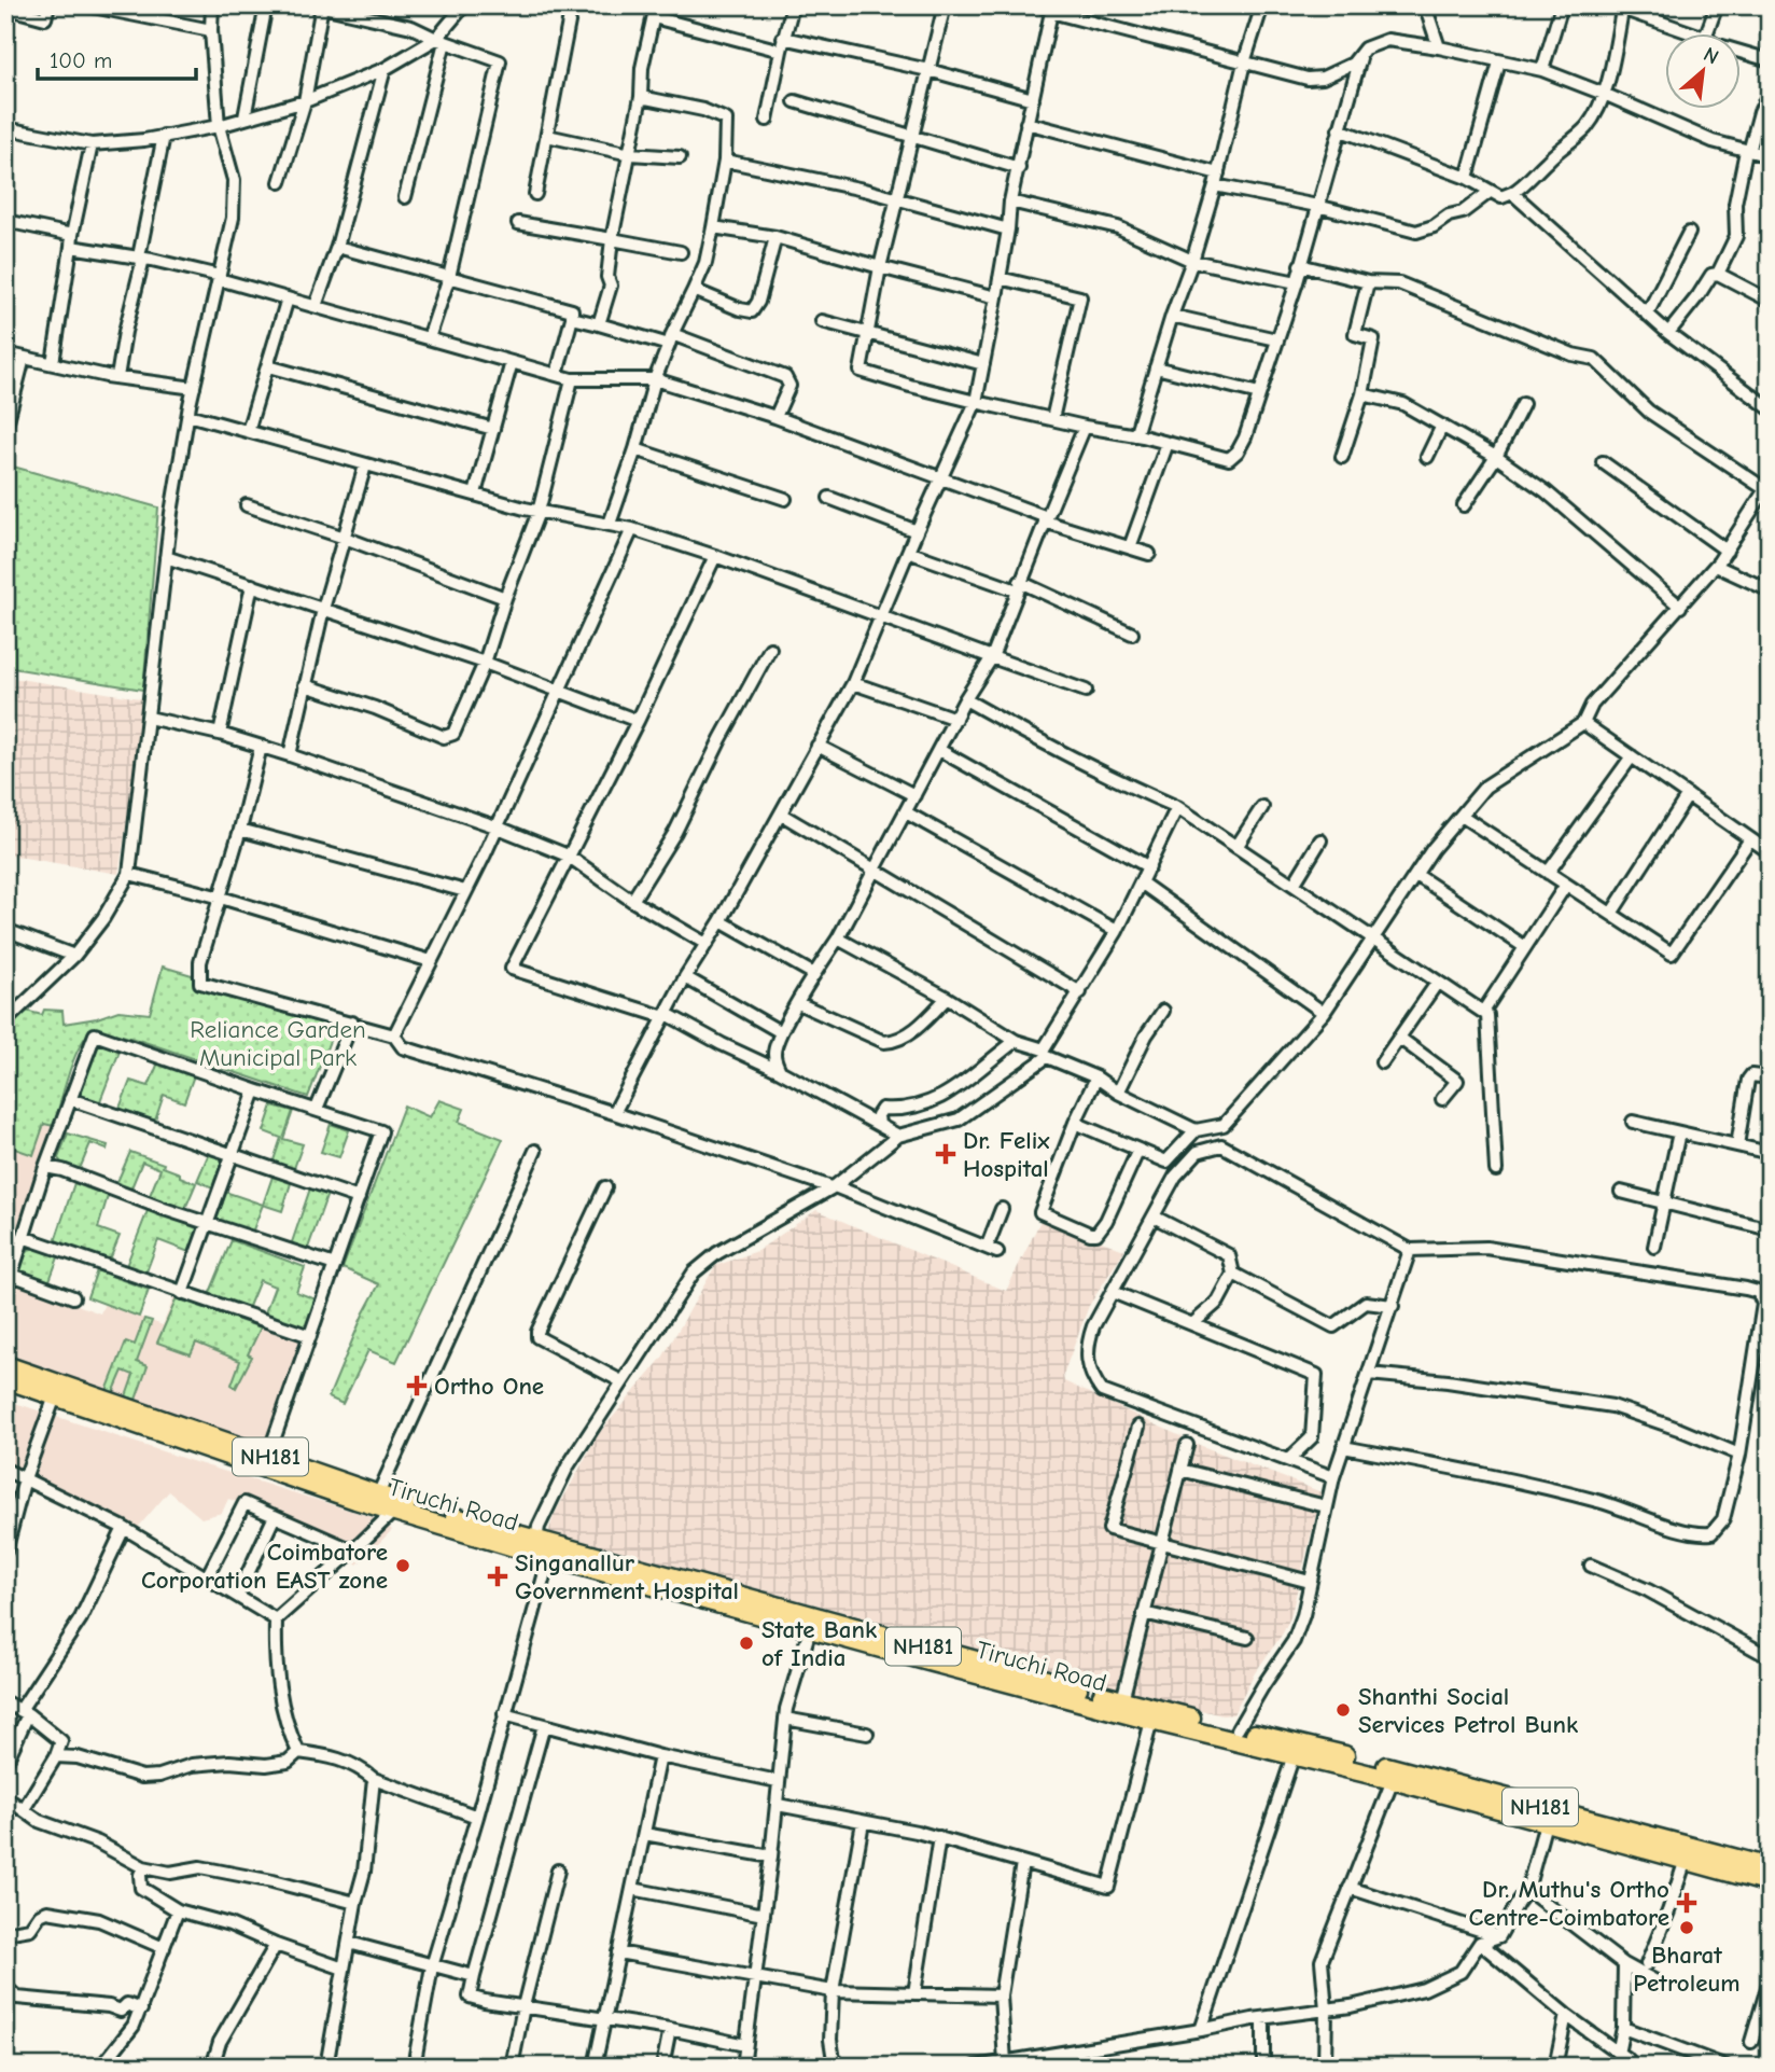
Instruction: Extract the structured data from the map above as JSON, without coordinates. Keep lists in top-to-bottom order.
{
  "streets": {
    "highway": ["NH181", "Tiruchi Road"]
  },
  "parks": ["Reliance Garden Municipal Park"],
  "places": {
    "health": [
      "Dr. Felix Hospital",
      "Ortho One",
      "Singanallur Government Hospital",
      "Dr. Muthu's Ortho Centre-Coimbatore"
    ],
    "other": [
      "Coimbatore Corporation EAST zone",
      "State Bank of India",
      "Shanthi Social Services Petrol Bunk",
      "Bharat Petroleum"
    ]
  },
  "scale_bar": "100 m",
  "north": "top right"
}
